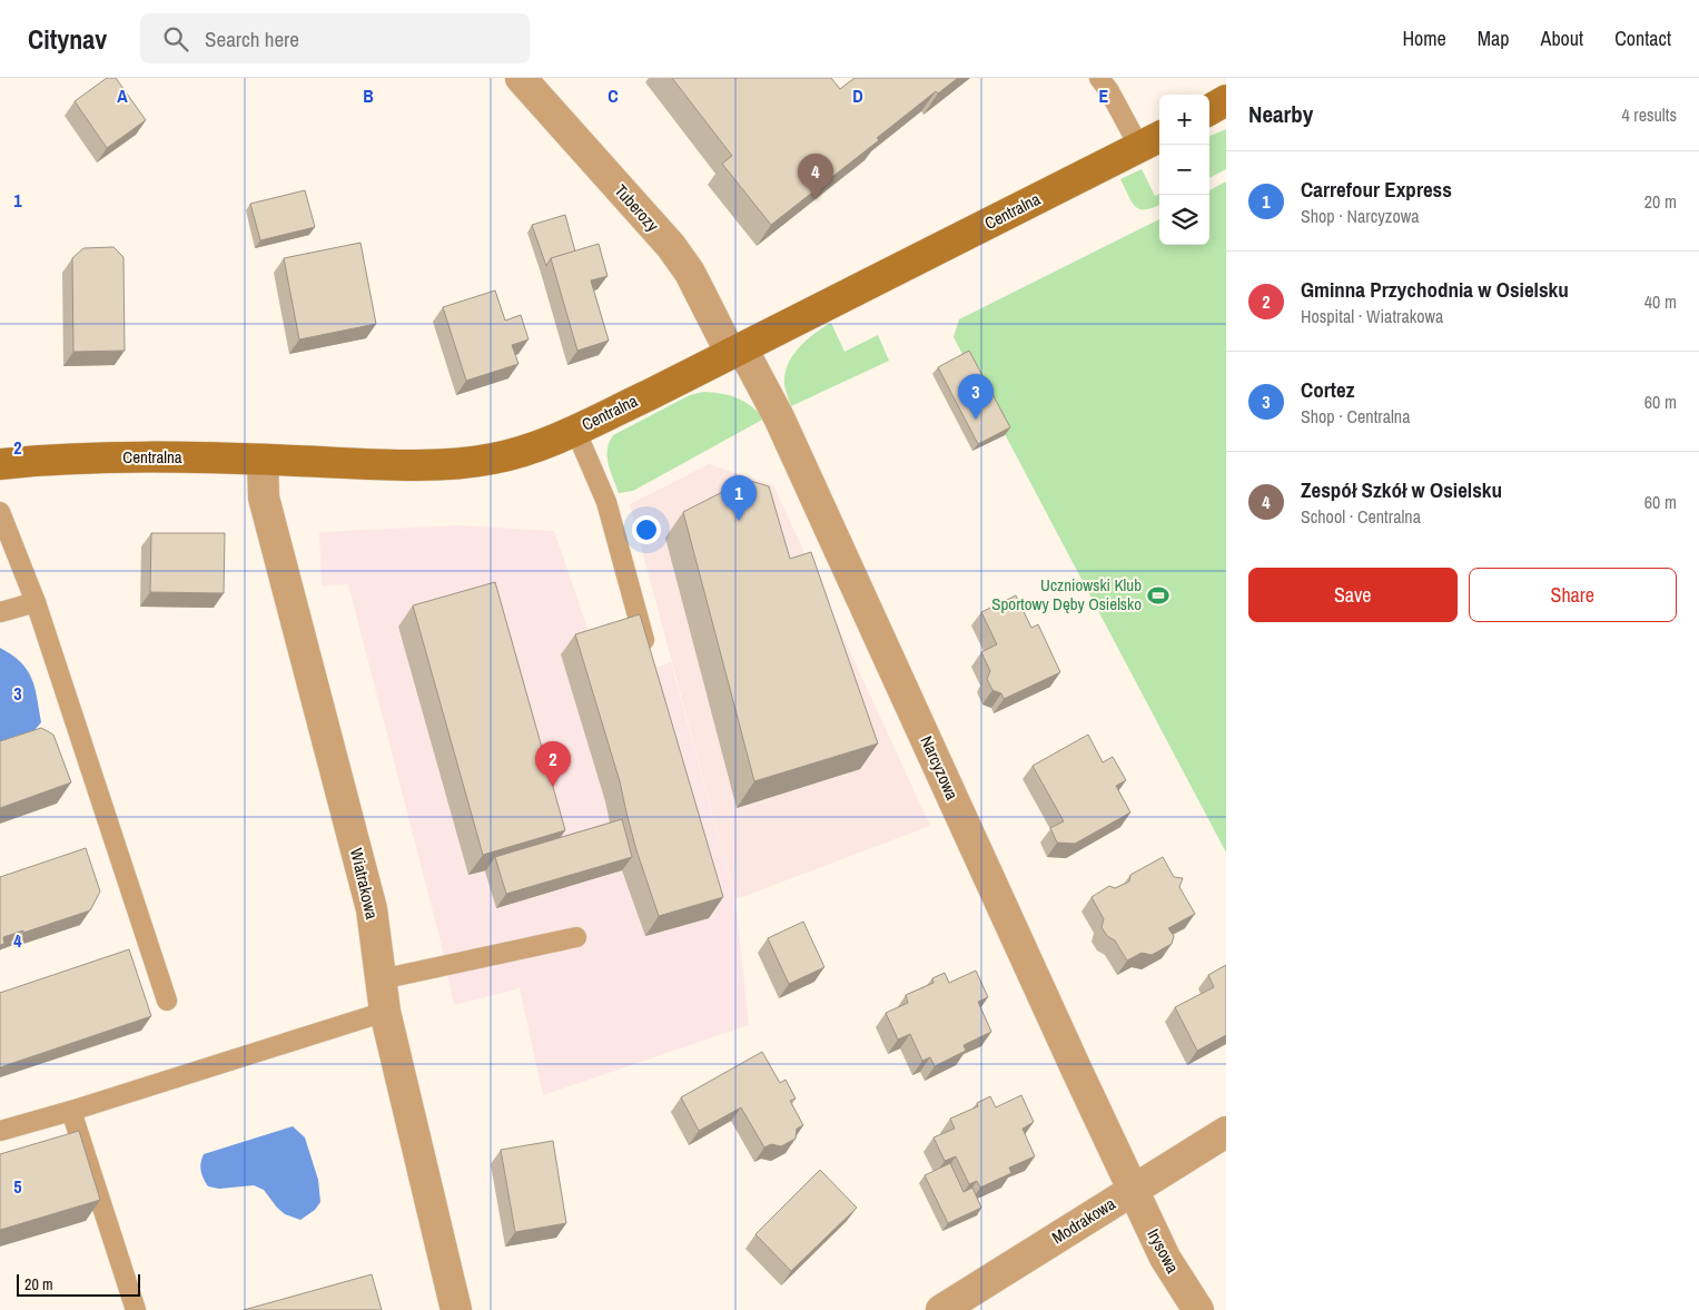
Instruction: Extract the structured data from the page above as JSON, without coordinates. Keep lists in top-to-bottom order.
{
  "streets": {
    "street": [
      "Tuberozy",
      "Centralna",
      "Narcyzowa",
      "Wiatrakowa",
      "Modrakowa",
      "Irysowa"
    ]
  },
  "crossings": [
    ["Tuberozy", "Centralna"],
    ["Tuberozy", "Narcyzowa"],
    ["Centralna", "Narcyzowa"],
    ["Centralna", "Wiatrakowa"],
    ["Narcyzowa", "Modrakowa"],
    ["Narcyzowa", "Irysowa"],
    ["Modrakowa", "Irysowa"]
  ],
  "places": {
    "sports": ["Uczniowski Klub Sportowy Dęby Osielsko"]
  },
  "scale_bar": "20 m",
  "page": {
    "header": "Citynav",
    "search": "Search here",
    "nav": [
      "Home",
      "Map",
      "About",
      "Contact"
    ],
    "heading": ["Nearby", "4 results"],
    "map_buttons": ["+", "−"],
    "list": [
      {
        "mark": "1",
        "name": "Carrefour Express",
        "note": "Shop · Narcyzowa",
        "value": "20 m"
      },
      {
        "mark": "2",
        "name": "Gminna Przychodnia w Osielsku",
        "note": "Hospital · Wiatrakowa",
        "value": "40 m"
      },
      {
        "mark": "3",
        "name": "Cortez",
        "note": "Shop · Centralna",
        "value": "60 m"
      },
      {
        "mark": "4",
        "name": "Zespół Szkół w Osielsku",
        "note": "School · Centralna",
        "value": "60 m"
      }
    ],
    "pins": [
      "4",
      "3",
      "1",
      "2"
    ],
    "buttons": ["Save", "Share"],
    "scale": "20 m"
  },
  "grid": {
    "columns": [
      "A",
      "B",
      "C",
      "D",
      "E"
    ],
    "rows": [
      "1",
      "2",
      "3",
      "4",
      "5"
    ]
  }
}
